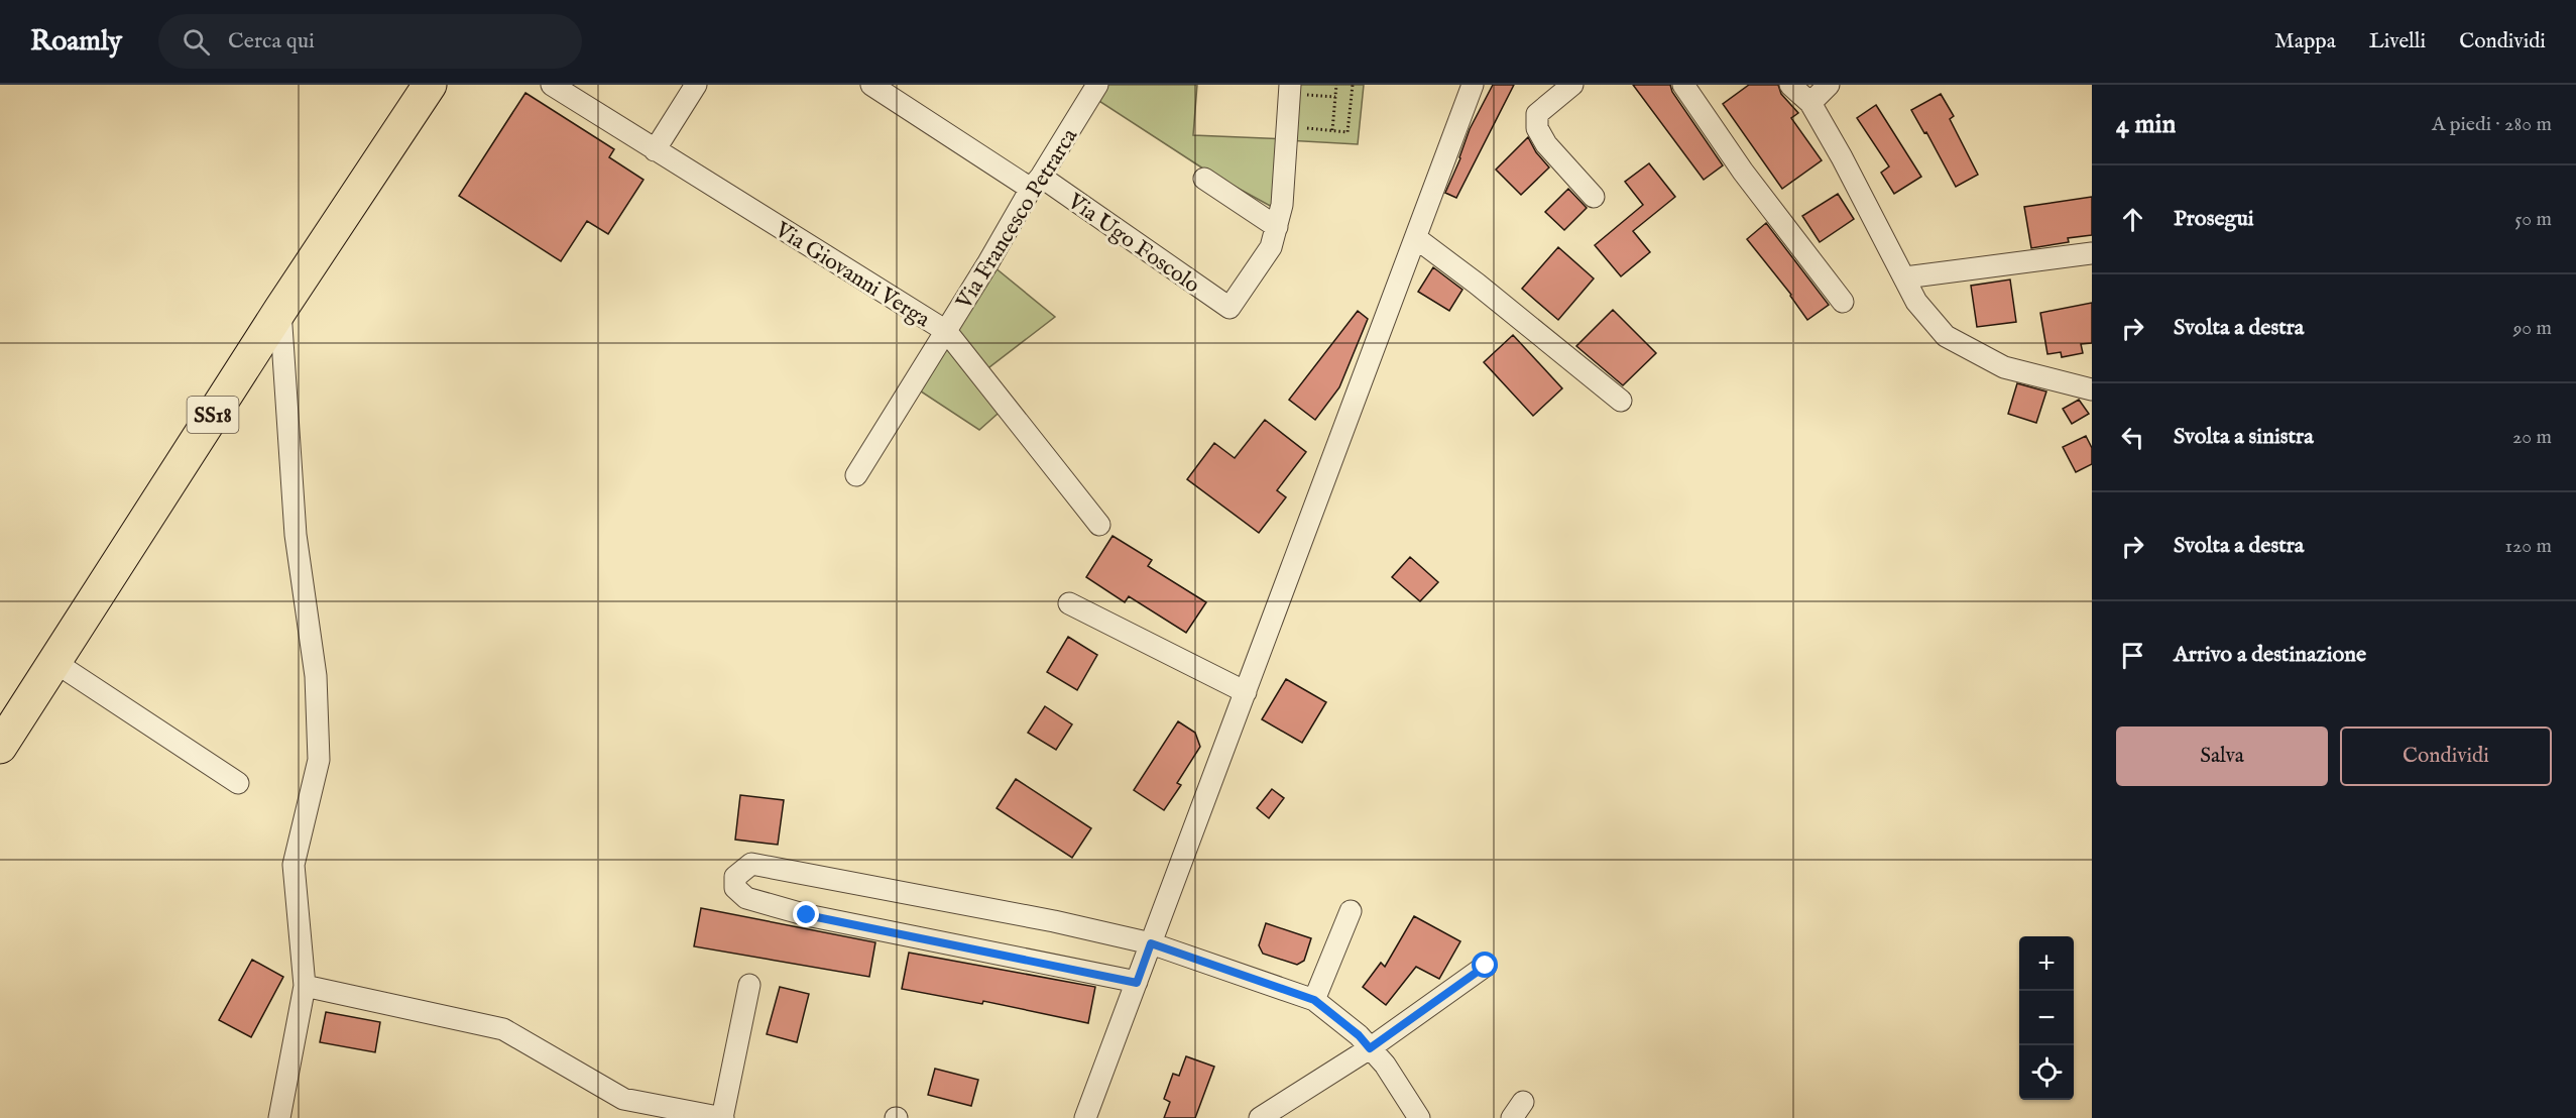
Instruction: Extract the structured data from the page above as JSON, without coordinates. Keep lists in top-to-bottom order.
{
  "streets": {
    "main road": ["SS18"],
    "street": ["Via Francesco Petrarca", "Via Ugo Foscolo", "Via Giovanni Verga"]
  },
  "crossings": [
    ["Via Francesco Petrarca", "Via Ugo Foscolo"],
    ["Via Francesco Petrarca", "Via Giovanni Verga"]
  ],
  "page": {
    "header": "Roamly",
    "search": "Cerca qui",
    "nav": ["Mappa", "Livelli", "Condividi"],
    "heading": ["4 min", "A piedi · 280 m"],
    "list": [
      ["Prosegui", "50 m"],
      ["Svolta a destra", "90 m"],
      ["Svolta a sinistra", "20 m"],
      ["Svolta a destra", "120 m"],
      "Arrivo a destinazione"
    ],
    "buttons": ["Salva", "Condividi"],
    "map_buttons": ["+", "−"]
  }
}
